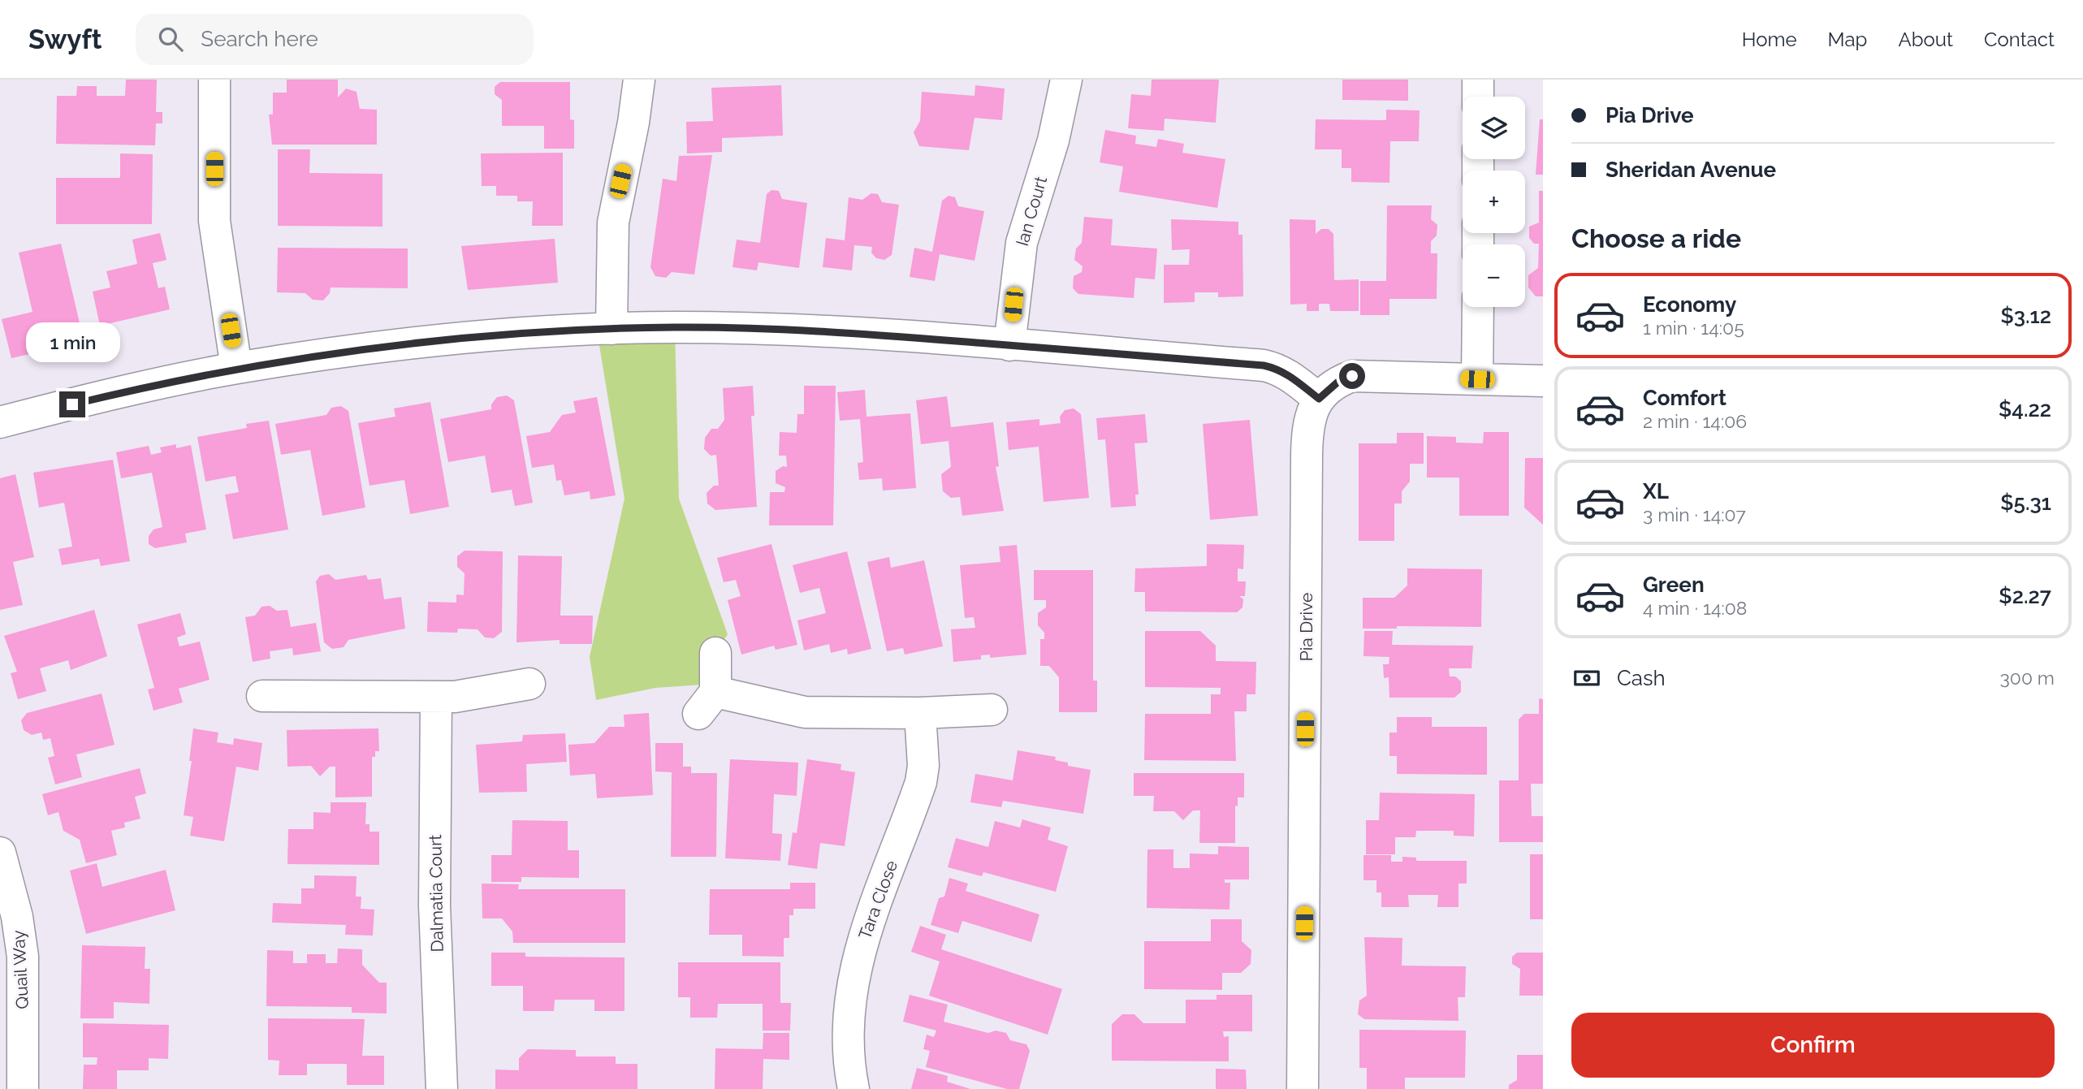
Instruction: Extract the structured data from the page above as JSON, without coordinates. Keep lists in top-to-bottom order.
{
  "streets": {
    "street": [
      "Ian Court",
      "Pia Drive",
      "Dalmatia Court",
      "Tara Close",
      "Quail Way"
    ]
  },
  "page": {
    "header": "Swyft",
    "search": "Search here",
    "nav": [
      "Home",
      "Map",
      "About",
      "Contact"
    ],
    "banner": ["Pia Drive", "Sheridan Avenue"],
    "map_buttons": ["+", "−"],
    "heading": "Choose a ride",
    "list": [
      {
        "name": "Economy",
        "note": "1 min · 14:05",
        "value": "$3.12"
      },
      {
        "name": "Comfort",
        "note": "2 min · 14:06",
        "value": "$4.22"
      },
      {
        "name": "XL",
        "note": "3 min · 14:07",
        "value": "$5.31"
      },
      {
        "name": "Green",
        "note": "4 min · 14:08",
        "value": "$2.27"
      }
    ],
    "bubble": "1 min",
    "pay": ["Cash", "300 m"],
    "buttons": "Confirm"
  }
}
